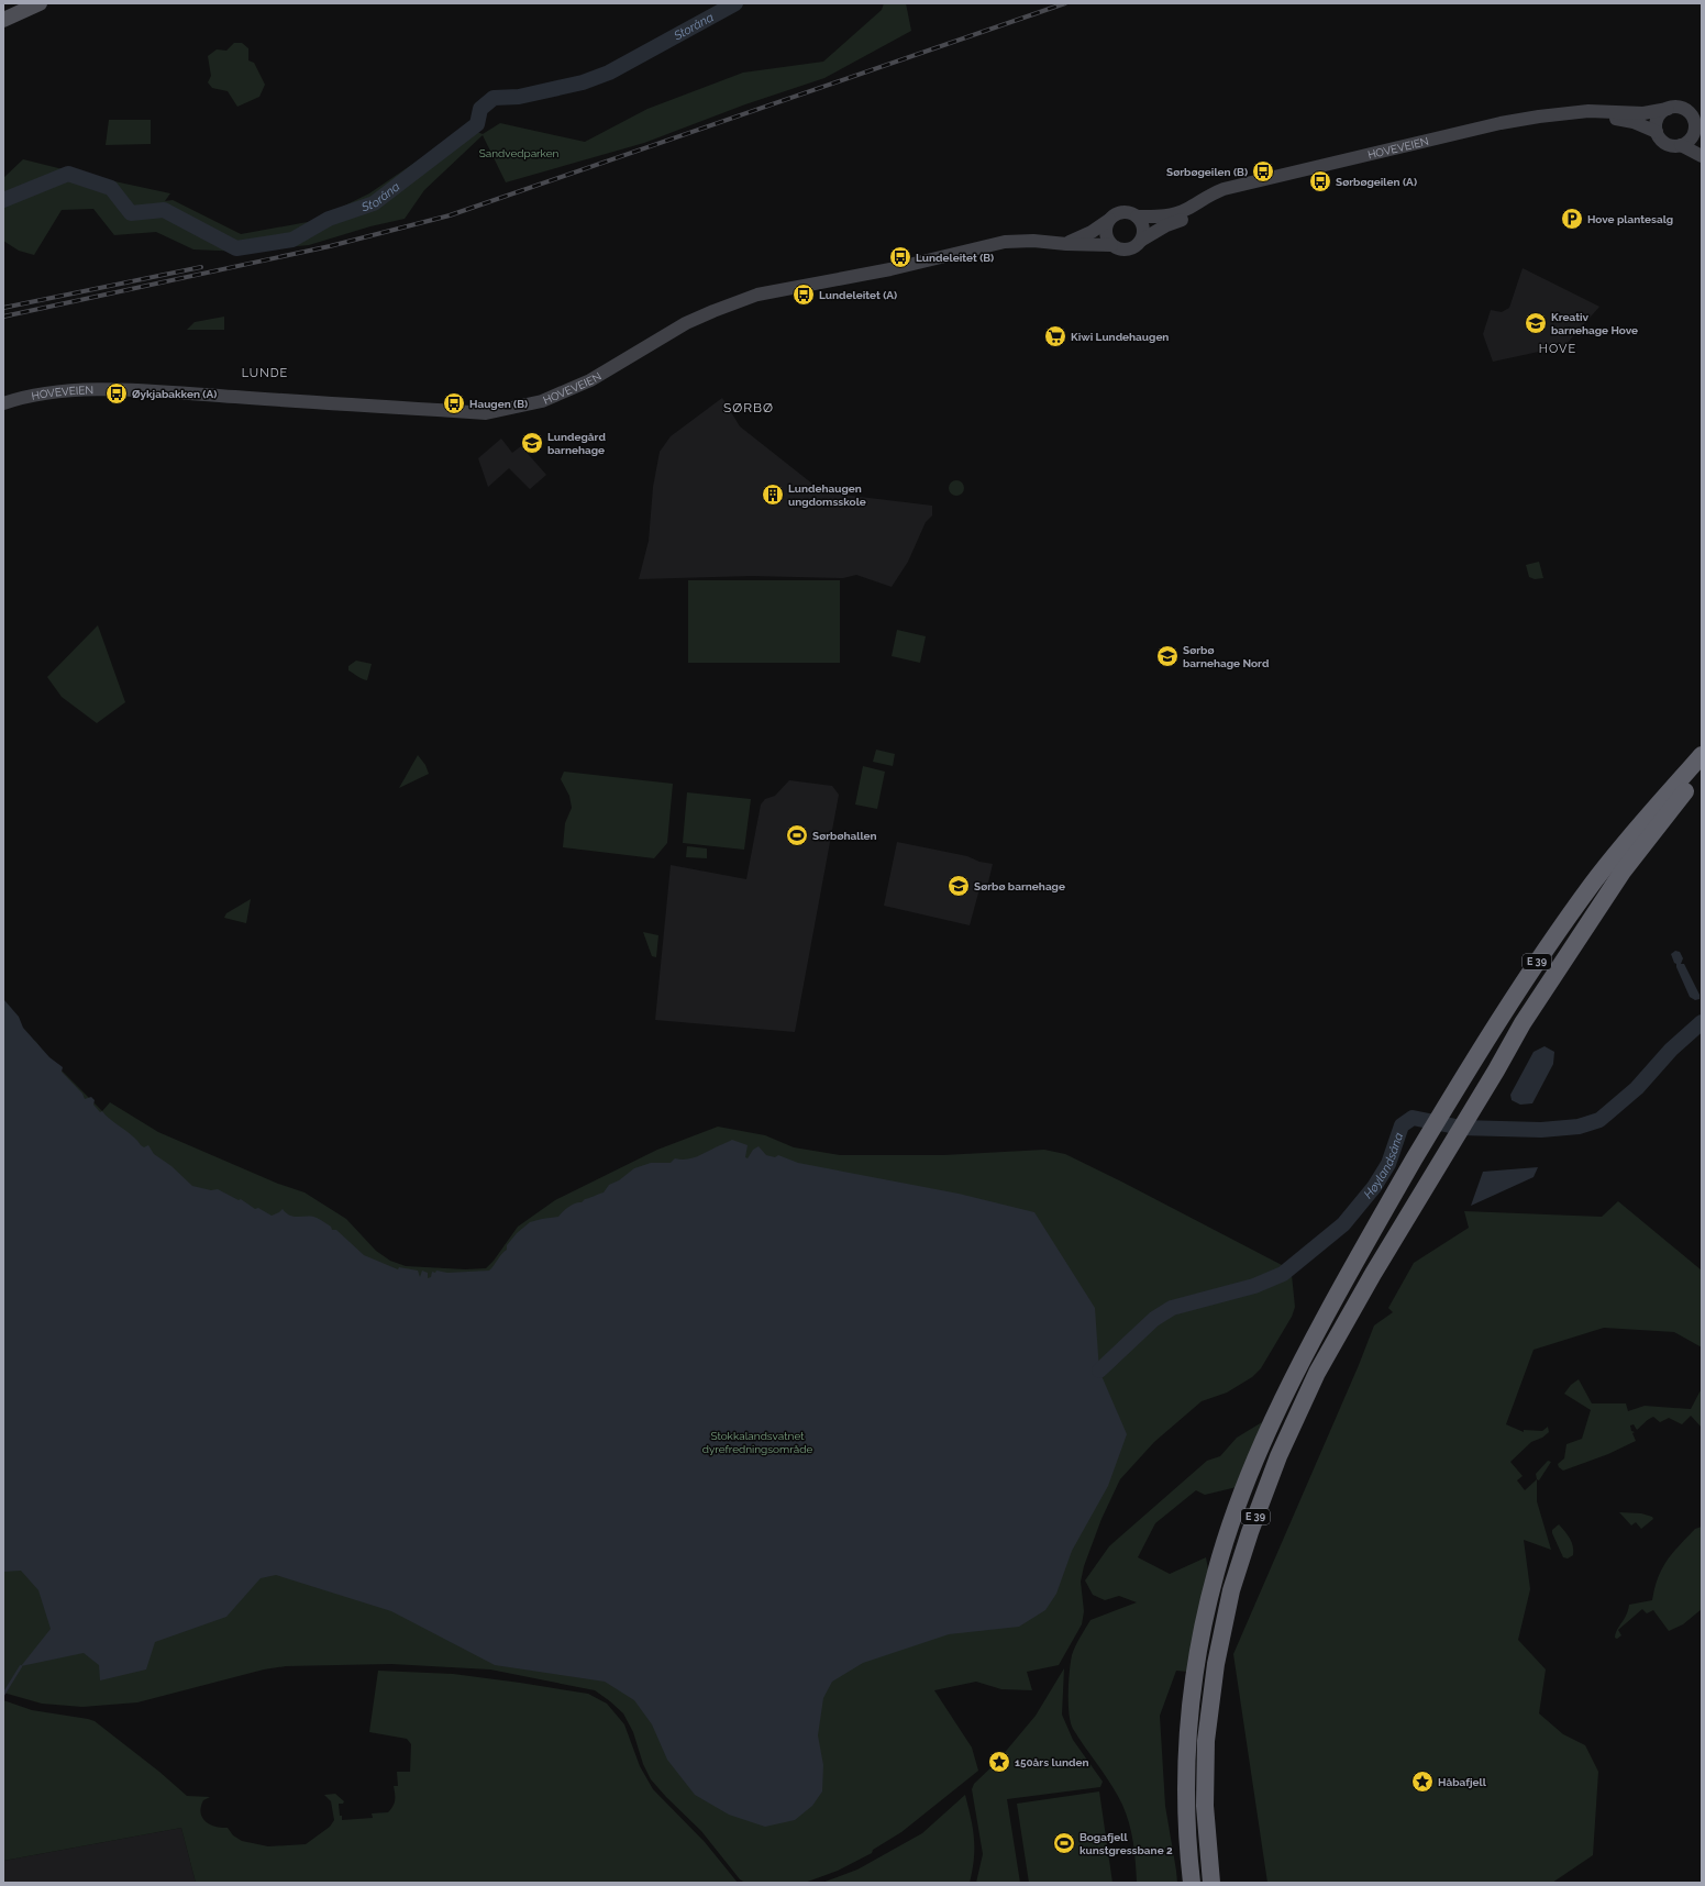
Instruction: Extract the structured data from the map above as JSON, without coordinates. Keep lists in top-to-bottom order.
{
  "streets": {
    "highway": ["E 39"],
    "main road": ["HOVEVEIEN"]
  },
  "districts": ["HOVE", "LUNDE", "SØRBØ"],
  "water": ["Storåna", "Høylandsåna"],
  "parks": ["Sandvedparken", "Stokkalandsvatnet dyrefredningsområde"],
  "places": {
    "bus stop": [
      "Sørbøgeilen (B)",
      "Sørbøgeilen (A)",
      "Lundeleitet (B)",
      "Lundeleitet (A)",
      "Øykjabakken (A)",
      "Haugen (B)"
    ],
    "parking": ["Hove plantesalg"],
    "school or university": [
      "Kreativ barnehage Hove",
      "Lundegård barnehage",
      "Sørbø barnehage Nord",
      "Sørbø barnehage"
    ],
    "supermarket": ["Kiwi Lundehaugen"],
    "building": ["Lundehaugen ungdomsskole"],
    "sports": ["Sørbøhallen", "Bogafjell kunstgressbane 2"],
    "place": ["150års lunden", "Håbafjell"]
  }
}
